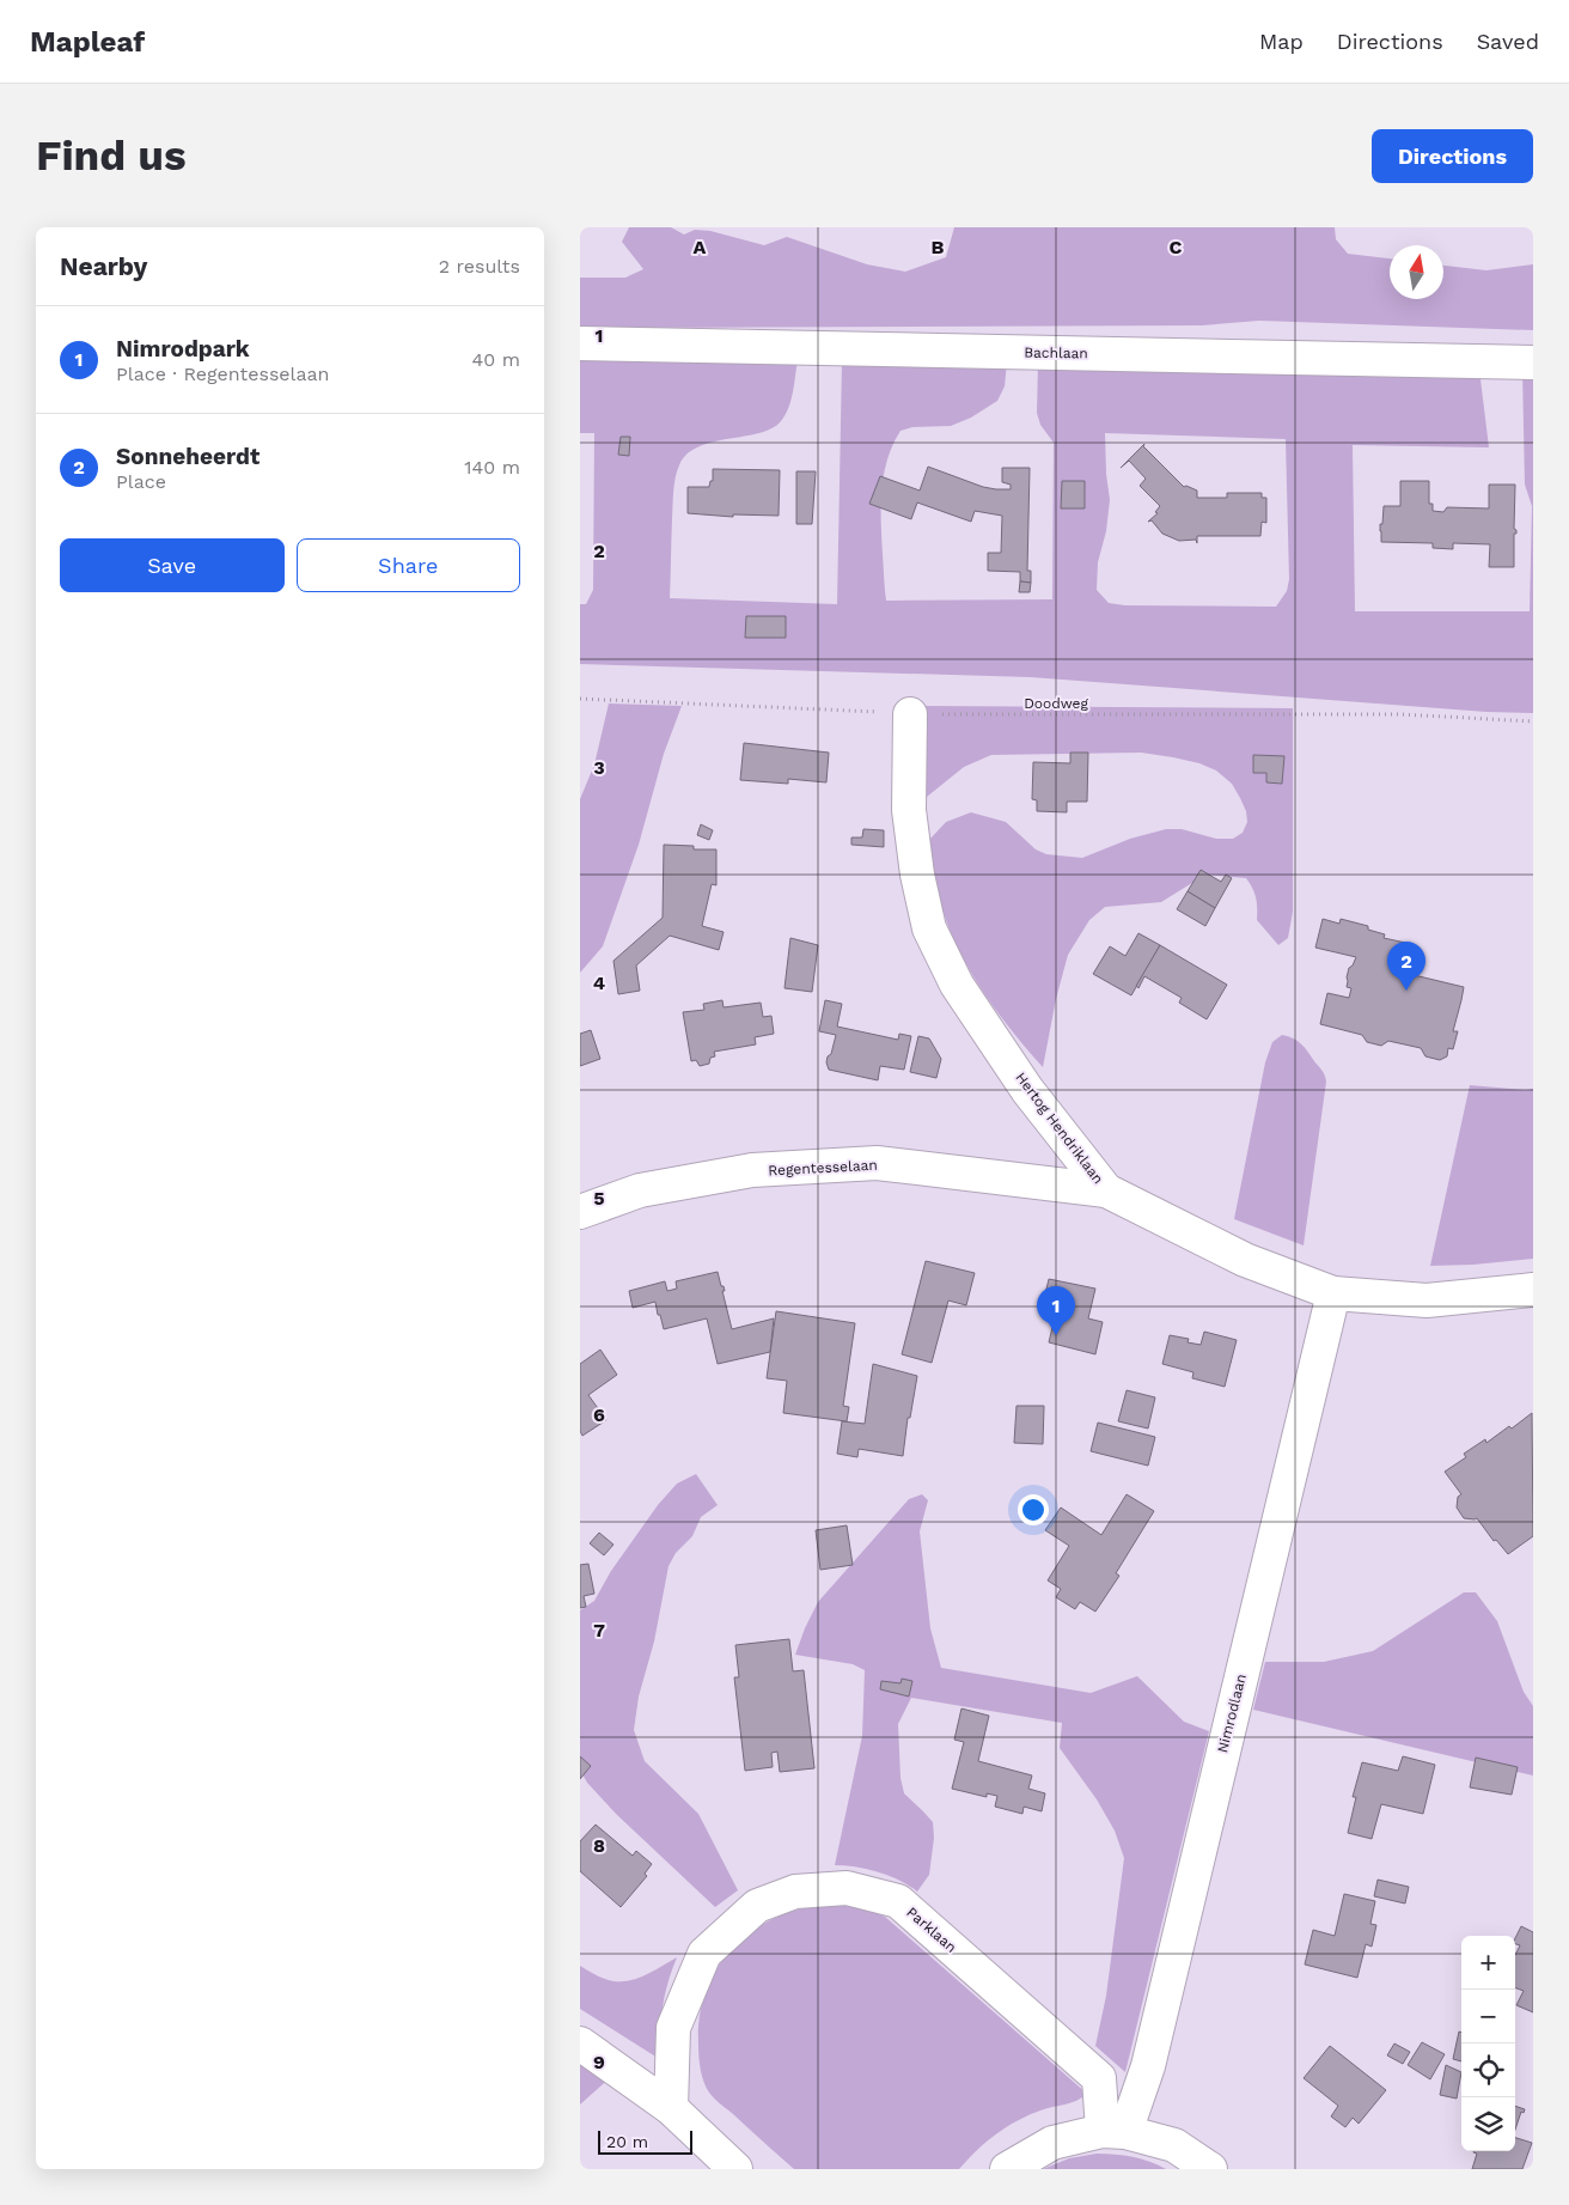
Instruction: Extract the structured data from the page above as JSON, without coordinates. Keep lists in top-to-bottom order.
{
  "streets": {
    "street": [
      "Bachlaan",
      "Hertog Hendriklaan",
      "Regentesselaan",
      "Nimrodlaan",
      "Parklaan"
    ],
    "path": ["Doodweg"]
  },
  "crossings": [
    ["Doodweg", "Hertog Hendriklaan"],
    ["Hertog Hendriklaan", "Regentesselaan"],
    ["Hertog Hendriklaan", "Nimrodlaan"],
    ["Nimrodlaan", "Parklaan"]
  ],
  "scale_bar": "20 m",
  "north": "top",
  "page": {
    "header": "Mapleaf",
    "nav": ["Map", "Directions", "Saved"],
    "buttons": [
      "Directions",
      ["Save", "Share"]
    ],
    "title": "Find us",
    "heading": ["Nearby", "2 results"],
    "list": [
      {
        "mark": "1",
        "name": "Nimrodpark",
        "note": "Place · Regentesselaan",
        "value": "40 m"
      },
      {
        "mark": "2",
        "name": "Sonneheerdt",
        "note": "Place",
        "value": "140 m"
      }
    ],
    "pins": ["2", "1"],
    "map_buttons": ["+", "−"],
    "scale": "20 m"
  },
  "grid": {
    "columns": ["A", "B", "C"],
    "rows": [
      "1",
      "2",
      "3",
      "4",
      "5",
      "6",
      "7",
      "8",
      "9"
    ]
  }
}
